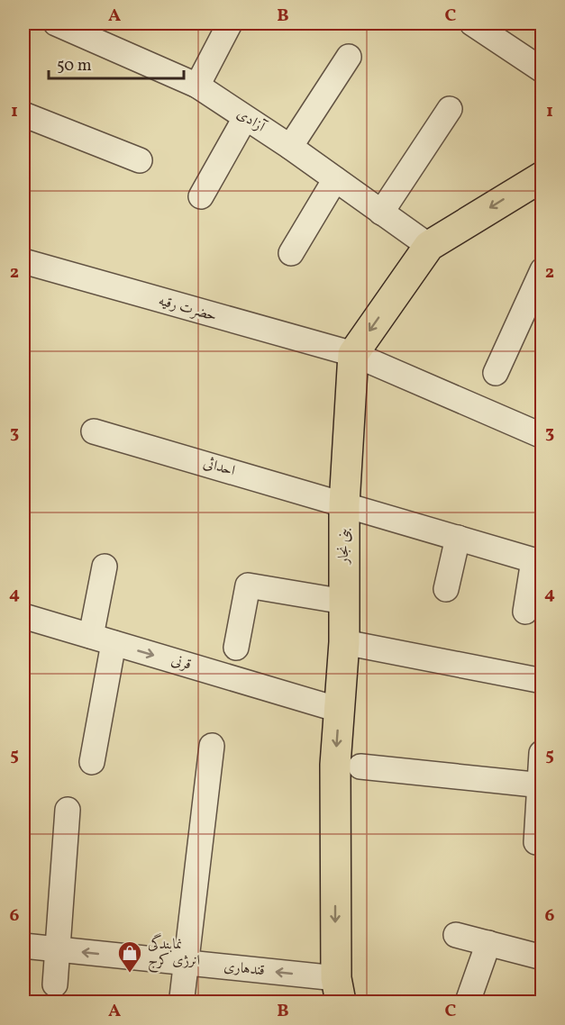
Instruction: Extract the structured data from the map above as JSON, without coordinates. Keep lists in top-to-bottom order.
{
  "streets": {
    "main road": ["بنی نجار"],
    "street": [
      "آزادی",
      "حضرت رقیه",
      "احداثی",
      "قرنی",
      "قندهاری"
    ]
  },
  "crossings": [
    ["حضرت رقیه", "بنی نجار"],
    ["احداثی", "بنی نجار"],
    ["بنی نجار", "قرنی"],
    ["بنی نجار", "قندهاری"]
  ],
  "one_way": ["بنی نجار", "قرنی", "قندهاری"],
  "places": {
    "shop": ["نمایندگی انرژی کرج"]
  },
  "scale_bar": "50 m",
  "grid": {
    "columns": ["A", "B", "C"],
    "rows": [
      "1",
      "2",
      "3",
      "4",
      "5",
      "6"
    ]
  }
}
